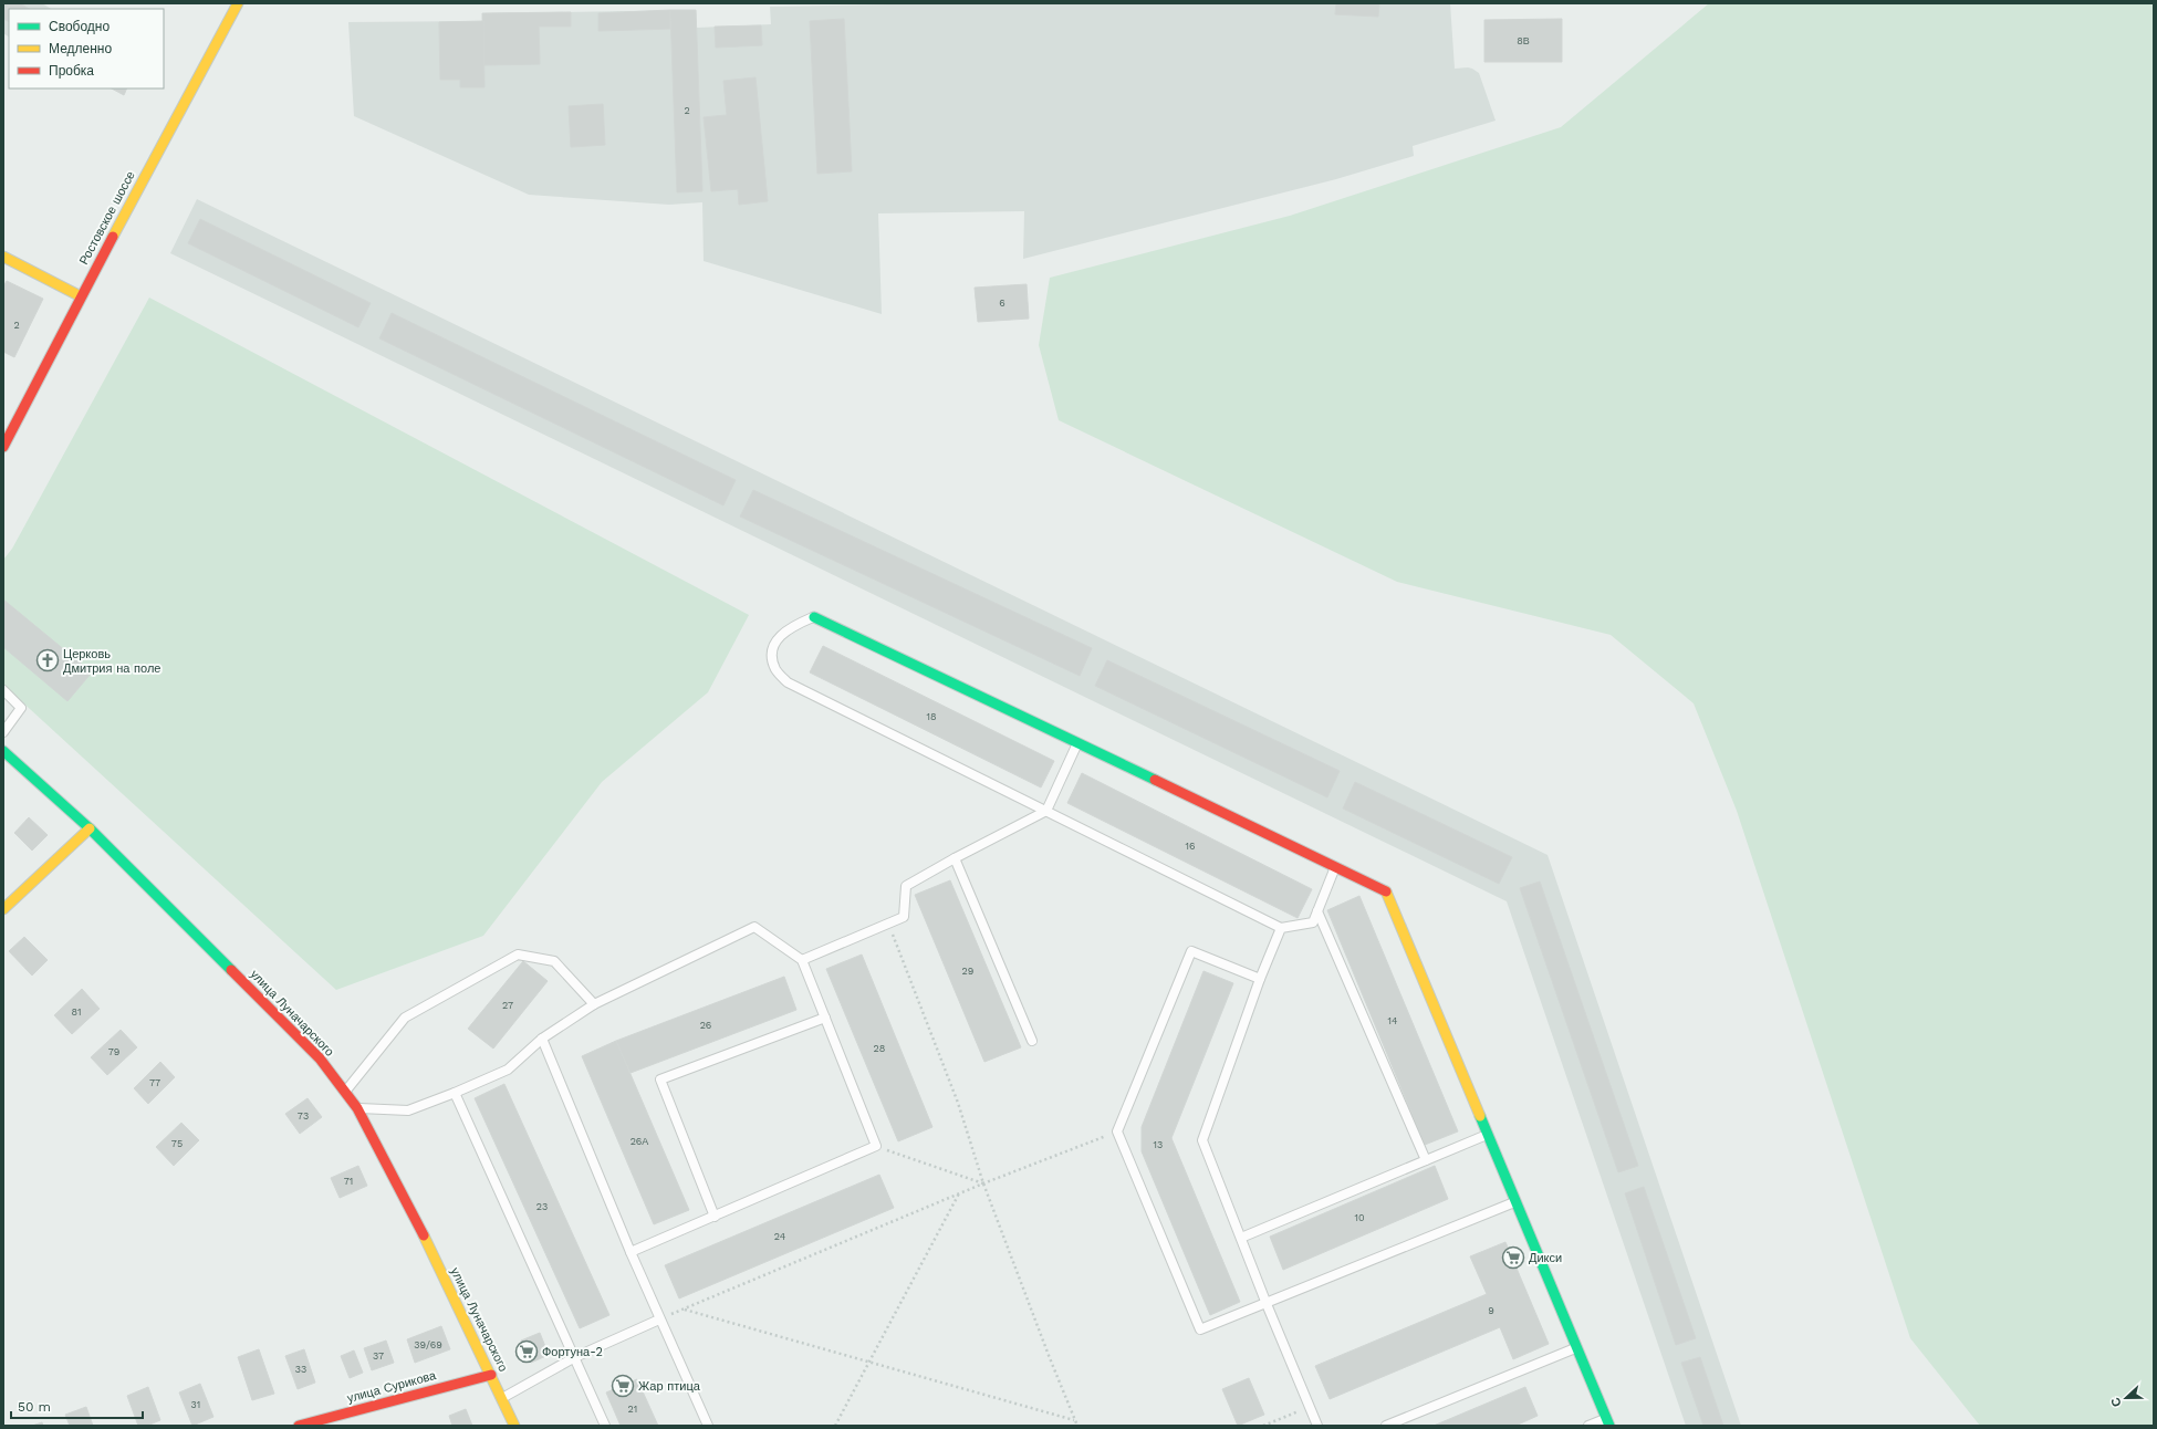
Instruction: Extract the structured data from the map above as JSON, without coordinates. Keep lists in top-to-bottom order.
{
  "streets": {
    "street": ["Ростовское шоссе", "улица Луначарского", "улица Сурикова"]
  },
  "crossings": [
    ["улица Луначарского", "улица Сурикова"]
  ],
  "places": {
    "church": ["Церковь Дмитрия на поле"],
    "supermarket": ["Дикси", "Фортуна-2", "Жар птица"]
  },
  "house_numbers": [
    "8В",
    "2",
    "6",
    "2",
    "18",
    "16",
    "29",
    "27",
    "81",
    "14",
    "26",
    "28",
    "79",
    "77",
    "73",
    "26А",
    "75",
    "13",
    "71",
    "23",
    "10",
    "24",
    "9",
    "39/69",
    "37",
    "33",
    "31",
    "21"
  ],
  "legend": ["Свободно", "Медленно", "Пробка"],
  "scale_bar": "50 m",
  "north": "left"
}
